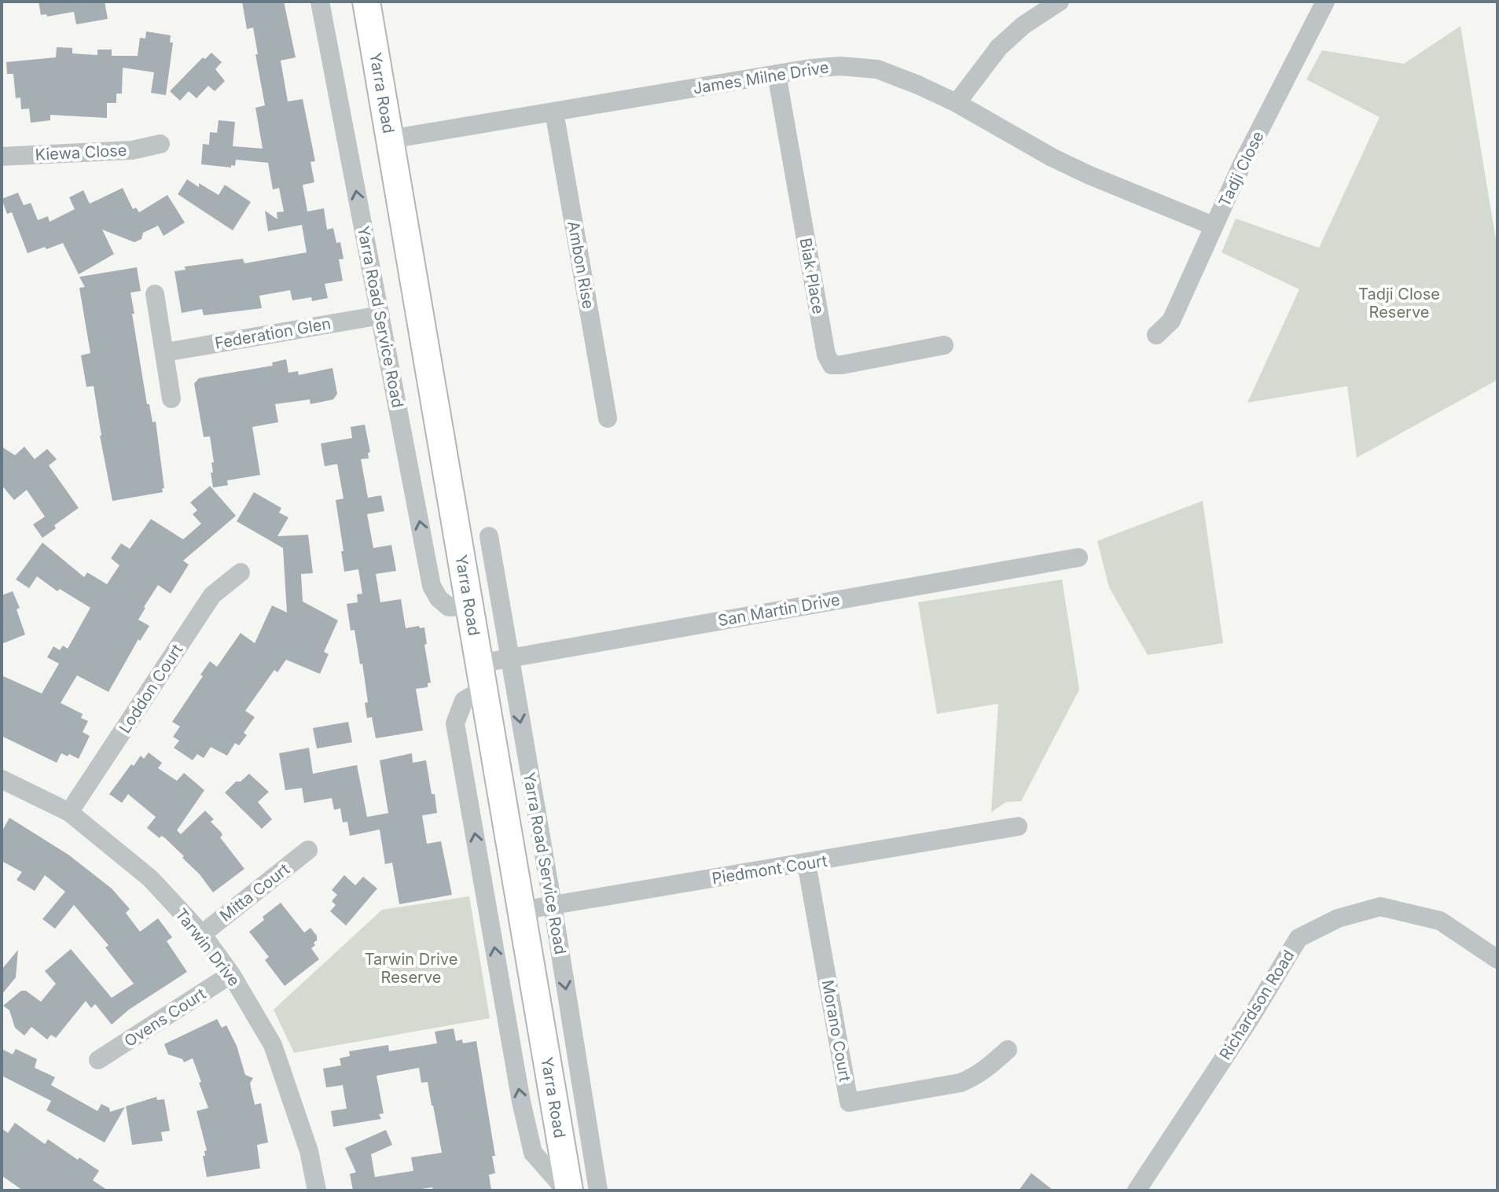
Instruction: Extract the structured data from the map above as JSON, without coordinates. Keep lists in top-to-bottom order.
{
  "streets": {
    "main road": ["Yarra Road"],
    "street": [
      "James Milne Drive",
      "Kiewa Close",
      "Tadji Close",
      "Ambon Rise",
      "Biak Place",
      "Yarra Road Service Road",
      "Federation Glen",
      "San Martin Drive",
      "Loddon Court",
      "Piedmont Court",
      "Mitta Court",
      "Tarwin Drive",
      "Richardson Road",
      "Ovens Court",
      "Morano Court"
    ]
  },
  "crossings": [
    ["James Milne Drive", "Yarra Road"],
    ["James Milne Drive", "Tadji Close"],
    ["James Milne Drive", "Ambon Rise"],
    ["James Milne Drive", "Biak Place"],
    ["Yarra Road", "Yarra Road Service Road"],
    ["Yarra Road", "San Martin Drive"],
    ["Yarra Road", "Piedmont Court"],
    ["Yarra Road Service Road", "Federation Glen"],
    ["Yarra Road Service Road", "San Martin Drive"],
    ["Yarra Road Service Road", "Piedmont Court"],
    ["Loddon Court", "Tarwin Drive"],
    ["Piedmont Court", "Morano Court"],
    ["Mitta Court", "Tarwin Drive"],
    ["Tarwin Drive", "Ovens Court"]
  ],
  "parks": ["Tadji Close Reserve", "Tarwin Drive Reserve"]
}
